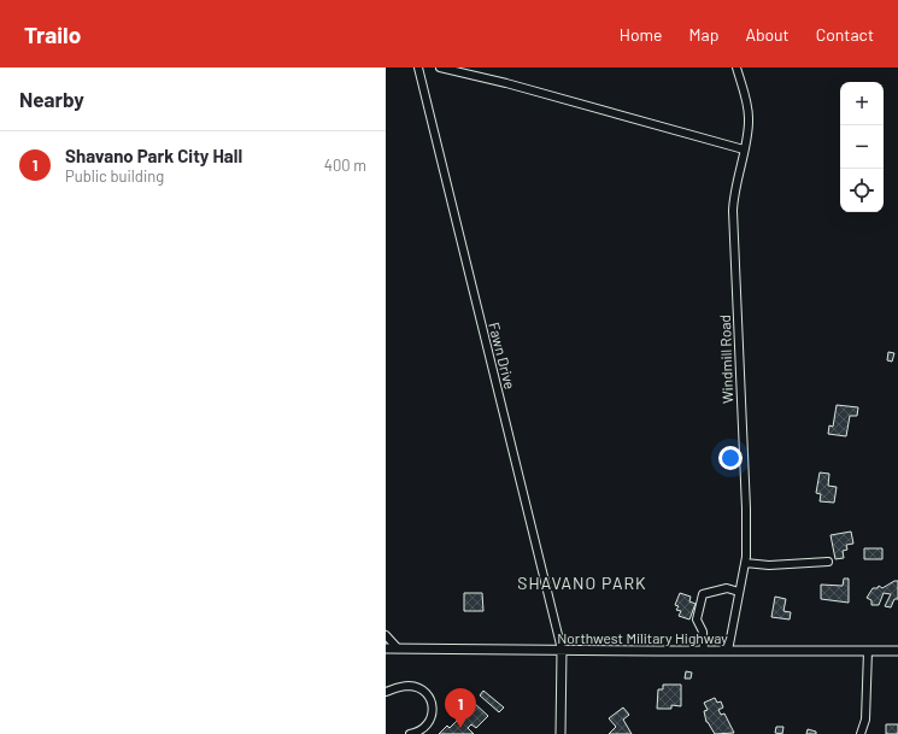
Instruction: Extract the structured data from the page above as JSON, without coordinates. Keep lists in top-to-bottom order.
{
  "streets": {
    "main road": ["Northwest Military Highway"],
    "street": ["Fawn Drive", "Windmill Road"]
  },
  "crossings": [
    ["Fawn Drive", "Northwest Military Highway"],
    ["Windmill Road", "Northwest Military Highway"]
  ],
  "districts": ["SHAVANO PARK"],
  "page": {
    "header": "Trailo",
    "nav": [
      "Home",
      "Map",
      "About",
      "Contact"
    ],
    "heading": "Nearby",
    "map_buttons": ["+", "−"],
    "list": [
      {
        "mark": "1",
        "name": "Shavano Park City Hall",
        "note": "Public building",
        "value": "400 m"
      }
    ],
    "pins": "1"
  }
}
